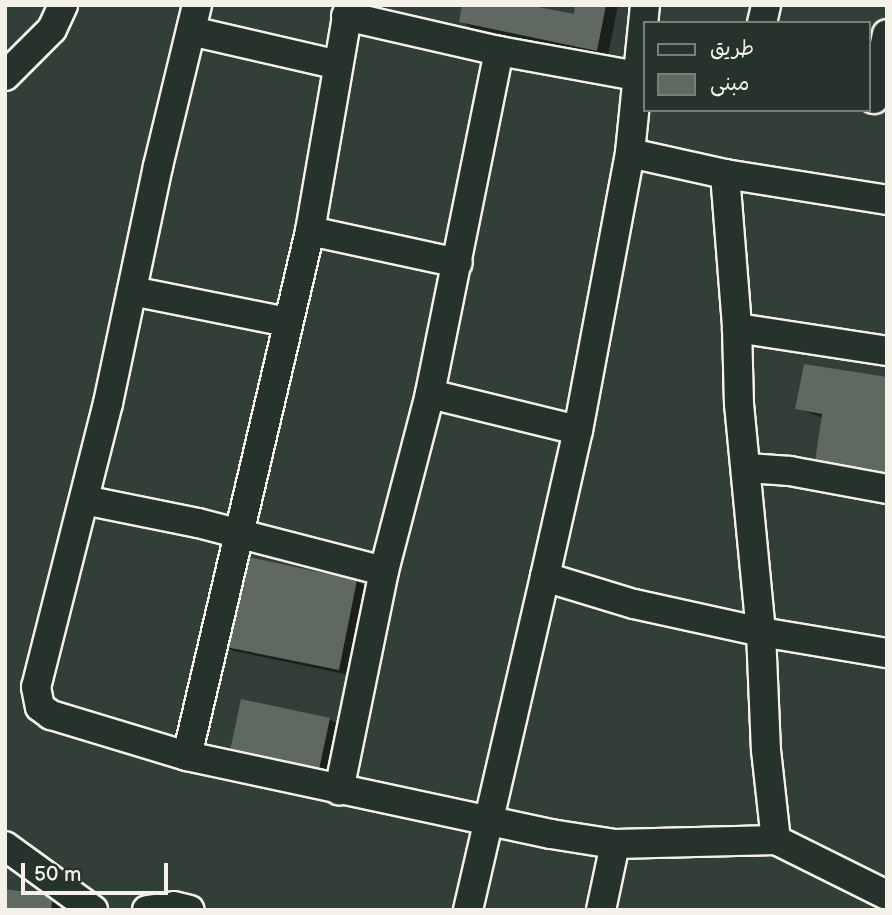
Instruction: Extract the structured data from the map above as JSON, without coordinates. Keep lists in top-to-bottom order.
{
  "legend": ["طريق", "مبنى"],
  "scale_bar": "50 m"
}
